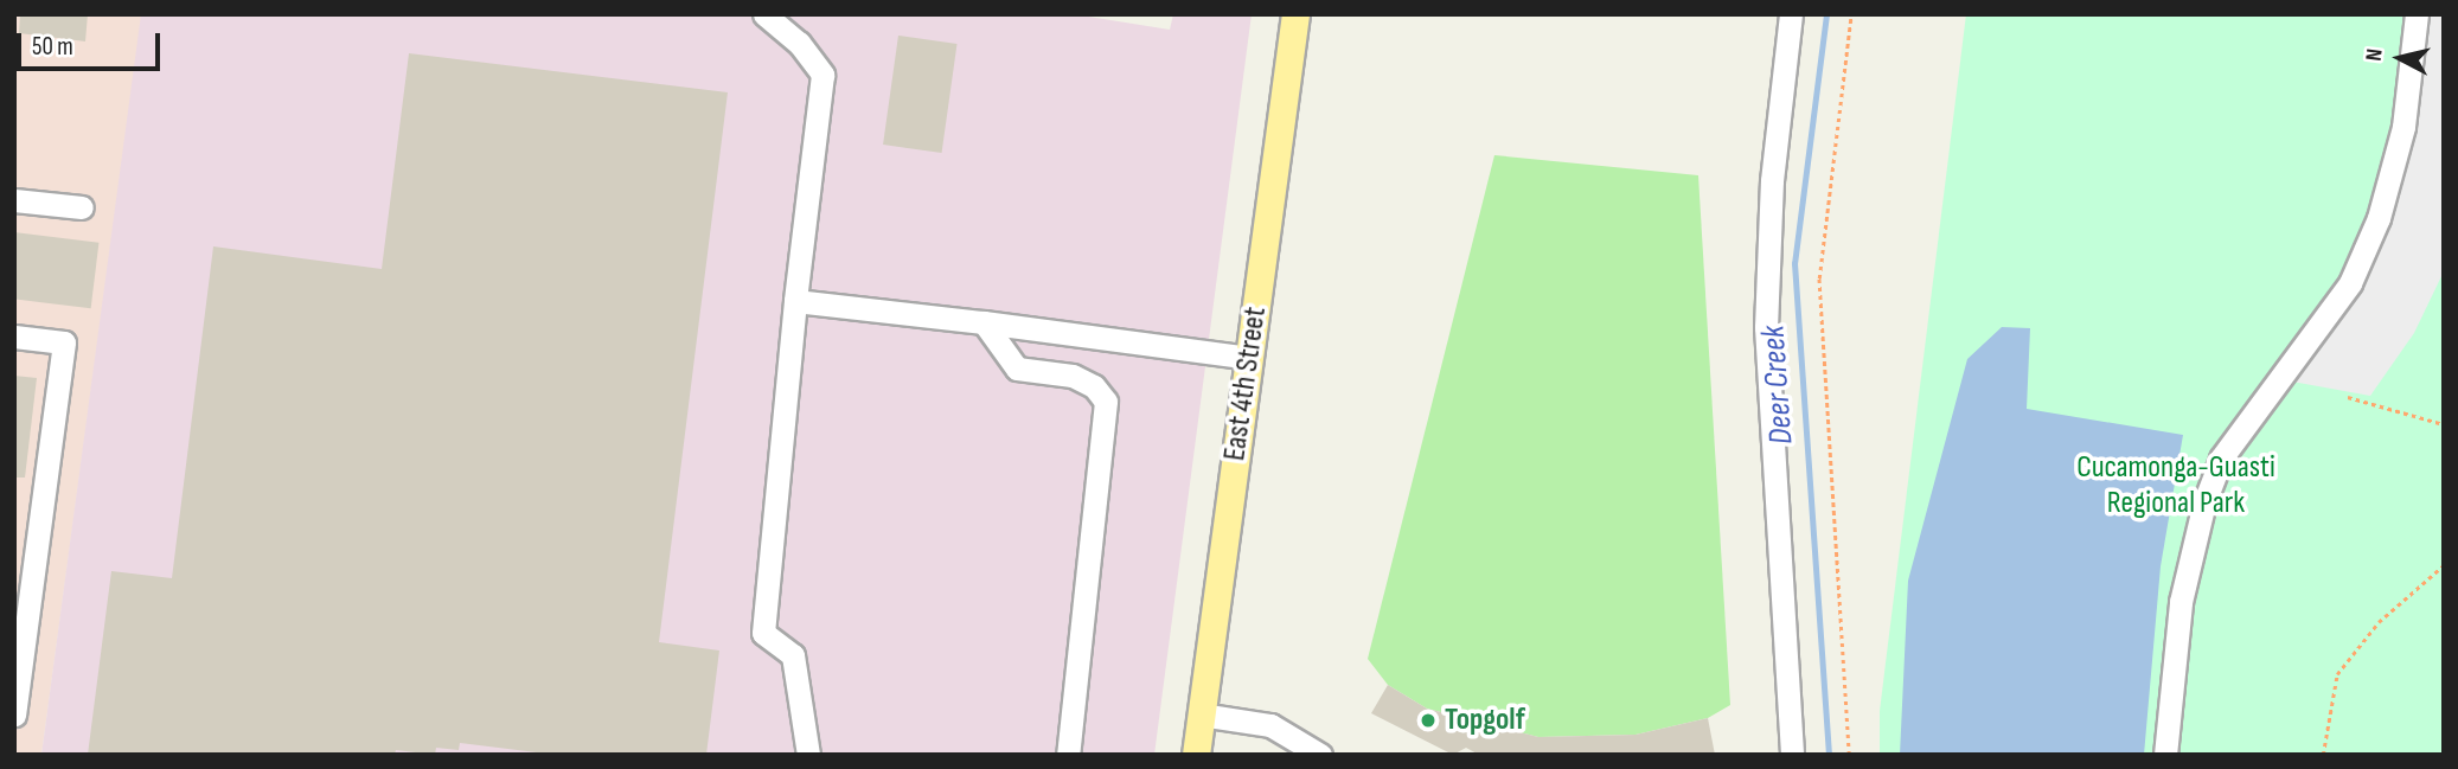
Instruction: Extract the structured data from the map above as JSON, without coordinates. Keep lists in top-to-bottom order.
{
  "streets": {
    "main road": ["East 4th Street"]
  },
  "water": ["Deer Creek"],
  "parks": ["Cucamonga-Guasti Regional Park"],
  "places": ["Topgolf"],
  "scale_bar": "50 m",
  "north": "left"
}
